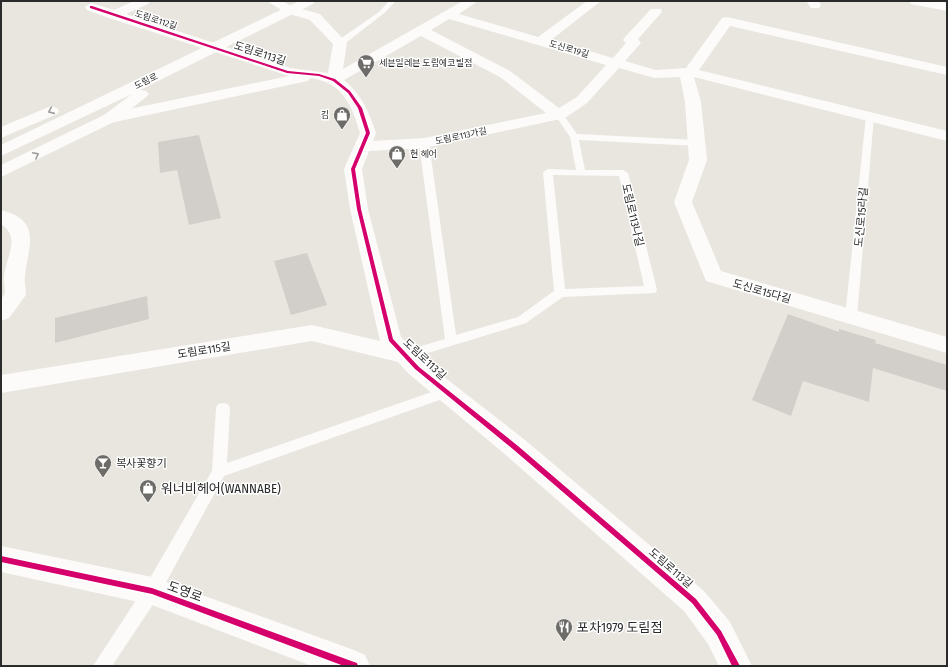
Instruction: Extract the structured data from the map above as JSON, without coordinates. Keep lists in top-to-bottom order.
{
  "streets": {
    "street": [
      "도림로112길",
      "도신로19길",
      "도림로113길",
      "도림로",
      "도림로113가길",
      "도신로15다길",
      "도림로115길",
      "도영로"
    ],
    "lane": ["도림로113나길", "도신로15라길"]
  },
  "crossings": [
    ["도림로112길", "도림로113길"],
    ["도림로112길", "도림로"],
    ["도신로19길", "도림로113가길"],
    ["도신로19길", "도신로15다길"],
    ["도림로113길", "도림로"],
    ["도림로113길", "도림로113가길"],
    ["도림로113길", "도림로115길"],
    ["도림로113길", "도영로"],
    ["도신로15라길", "도신로15다길"]
  ],
  "places": {
    "supermarket": ["세븐일레븐 도림에코빌점"],
    "shop": ["김", "현 헤어", "워너비헤어(WANNABE)"],
    "bar": ["복사꽃향기"],
    "restaurant": ["포차1979 도림점"]
  }
}
